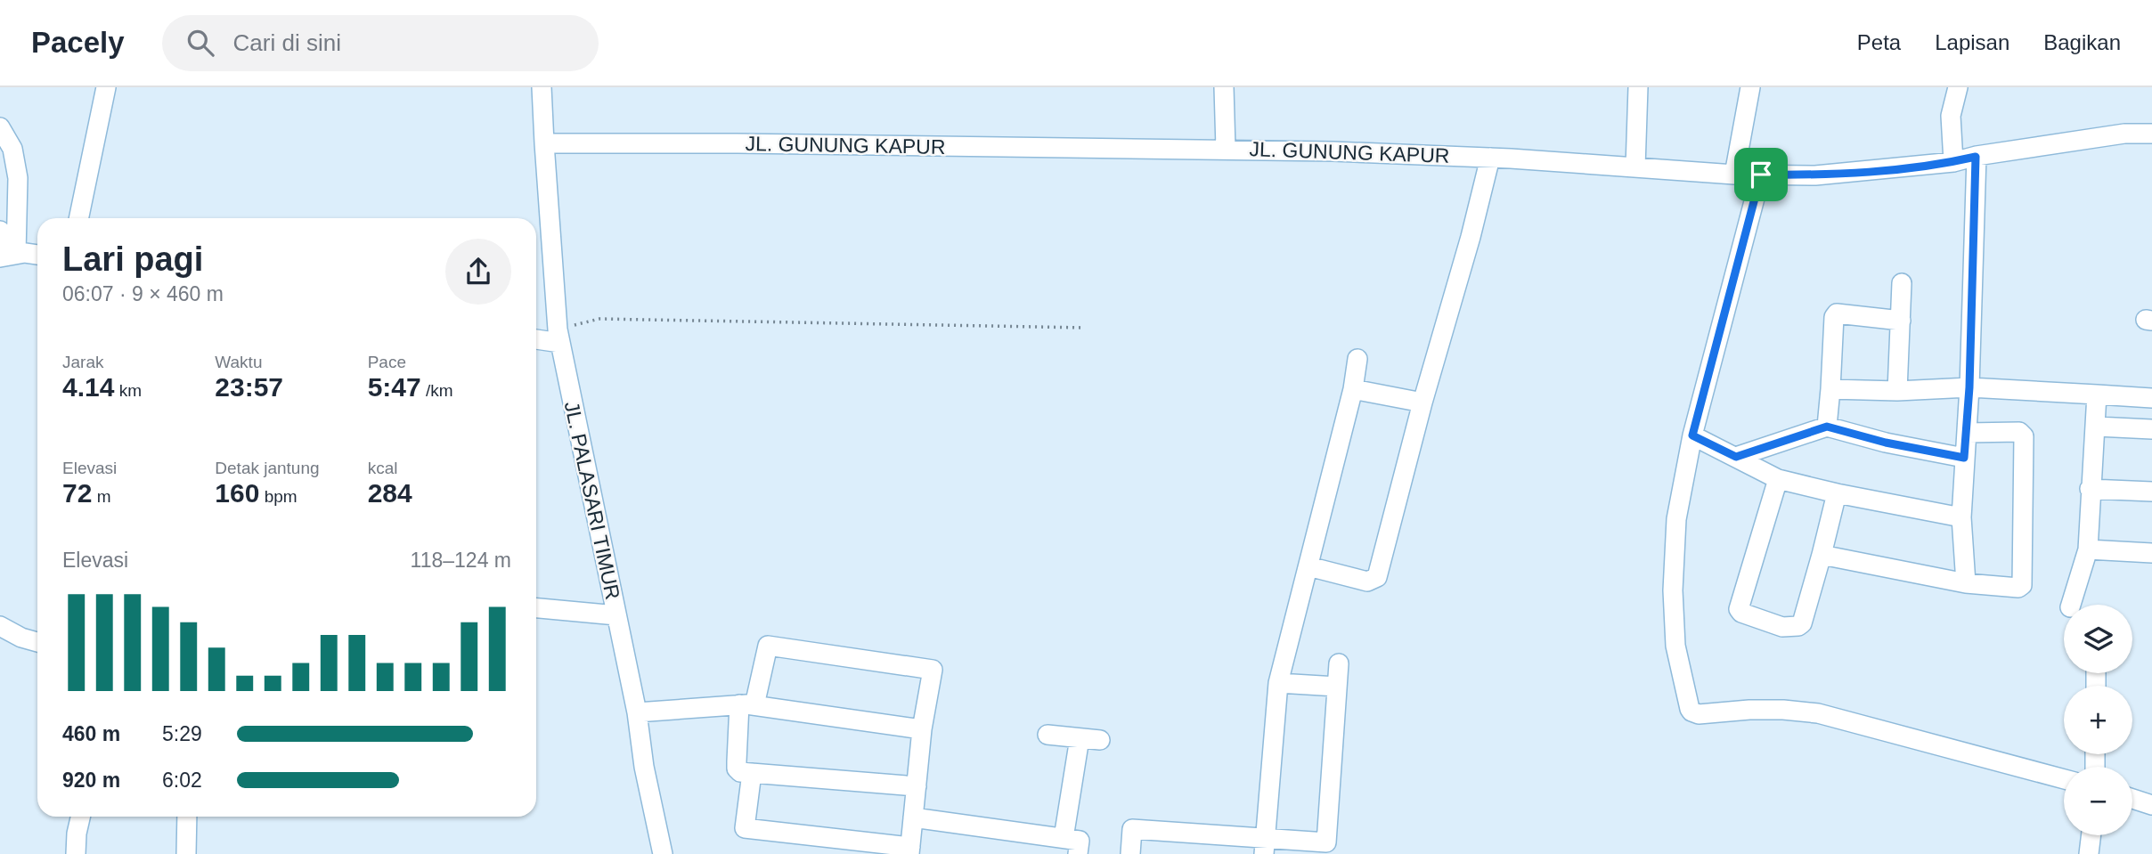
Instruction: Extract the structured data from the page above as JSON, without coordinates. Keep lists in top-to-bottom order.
{
  "streets": {
    "street": ["JL. GUNUNG KAPUR", "JL. PALASARI TIMUR"]
  },
  "crossings": [
    ["JL. GUNUNG KAPUR", "JL. PALASARI TIMUR"]
  ],
  "page": {
    "header": "Pacely",
    "search": "Cari di sini",
    "nav": ["Peta", "Lapisan", "Bagikan"],
    "heading": ["Lari pagi", "06:07 · 9 × 460 m"],
    "stats": [
      ["Jarak", "4.14 km"],
      ["Waktu", "23:57"],
      ["Pace", "5:47 /km"],
      ["Elevasi", "72 m"],
      ["Detak jantung", "160 bpm"],
      ["kcal", "284"]
    ],
    "chart": ["Elevasi", "118–124 m"],
    "map_buttons": ["+", "−"],
    "list": [
      {
        "name": "460 m",
        "note": "5:29"
      },
      {
        "name": "920 m",
        "note": "6:02"
      }
    ]
  }
}
